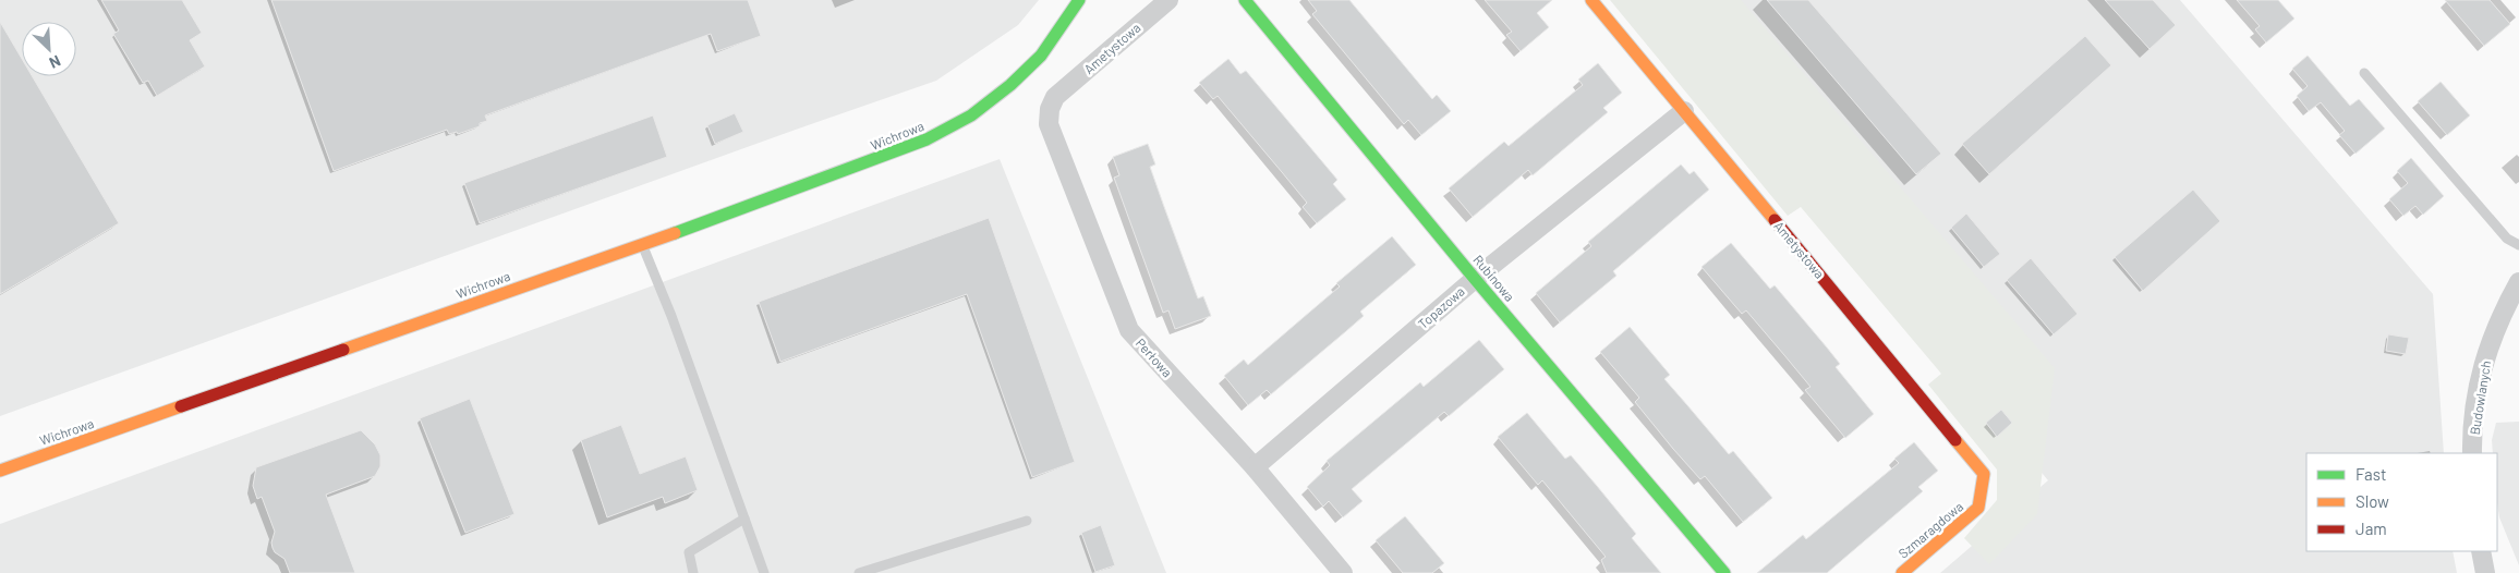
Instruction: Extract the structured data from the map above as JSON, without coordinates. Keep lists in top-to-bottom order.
{
  "streets": {
    "street": [
      "Ametystowa",
      "Wichrowa",
      "Rubinowa",
      "Topazowa",
      "Perłowa",
      "Budowlanych",
      "Szmaragdowa"
    ]
  },
  "crossings": [
    ["Ametystowa", "Topazowa"],
    ["Ametystowa", "Perłowa"],
    ["Ametystowa", "Szmaragdowa"],
    ["Rubinowa", "Topazowa"],
    ["Topazowa", "Perłowa"]
  ],
  "legend": ["Fast", "Slow", "Jam"],
  "north": "bottom right"
}
